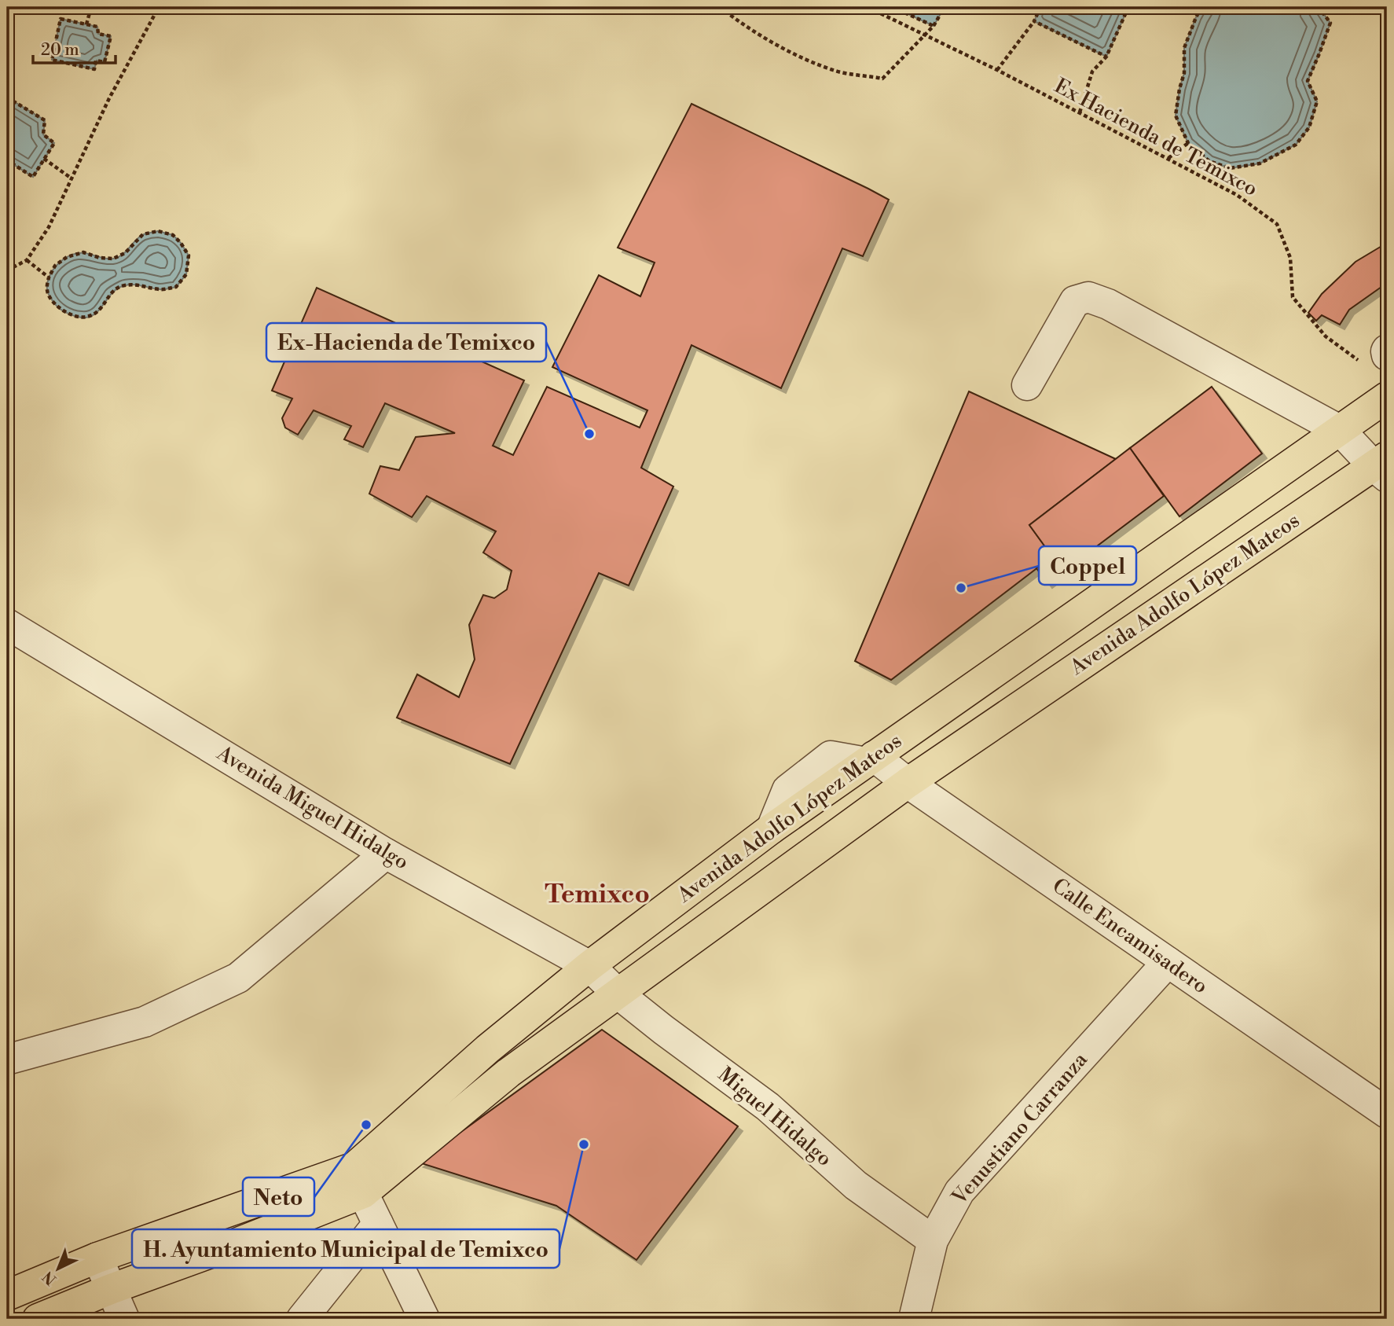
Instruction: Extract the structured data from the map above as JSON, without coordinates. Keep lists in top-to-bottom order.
{
  "streets": {
    "main road": ["Avenida Adolfo López Mateos"],
    "street": [
      "Avenida Miguel Hidalgo",
      "Calle Encamisadero",
      "Miguel Hidalgo",
      "Venustiano Carranza"
    ],
    "path": ["Ex Hacienda de Temixco"]
  },
  "crossings": [
    ["Avenida Adolfo López Mateos", "Avenida Miguel Hidalgo"],
    ["Avenida Adolfo López Mateos", "Calle Encamisadero"],
    ["Avenida Adolfo López Mateos", "Miguel Hidalgo"],
    ["Avenida Miguel Hidalgo", "Miguel Hidalgo"],
    ["Calle Encamisadero", "Venustiano Carranza"],
    ["Miguel Hidalgo", "Venustiano Carranza"]
  ],
  "districts": ["Temixco"],
  "places": [
    "Ex-Hacienda de Temixco",
    "Coppel",
    "Neto",
    "H. Ayuntamiento Municipal de Temixco"
  ],
  "scale_bar": "20 m",
  "north": "bottom left"
}
